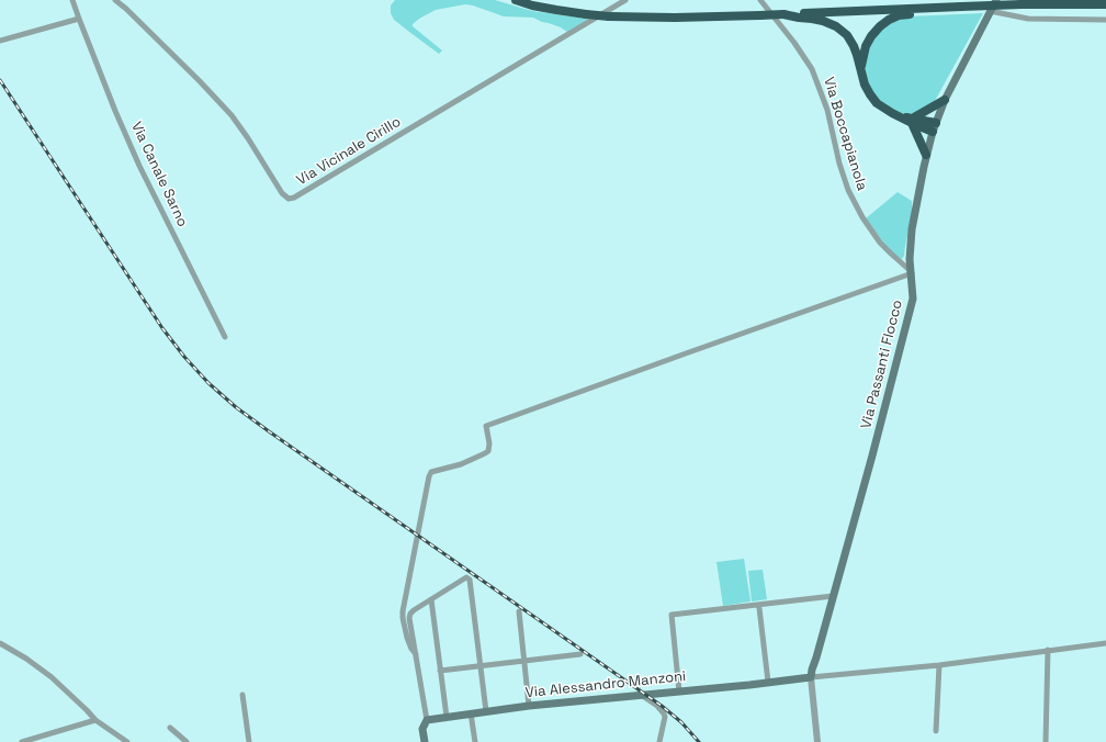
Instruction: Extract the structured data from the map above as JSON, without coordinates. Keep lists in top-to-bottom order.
{
  "streets": {
    "main road": ["Via Passanti Flocco", "Via Alessandro Manzoni"],
    "street": ["Via Boccapianola", "Via Vicinale Cirillo", "Via Canale Sarno"]
  },
  "crossings": [
    ["Via Boccapianola", "Via Passanti Flocco"],
    ["Via Passanti Flocco", "Via Alessandro Manzoni"]
  ]
}
